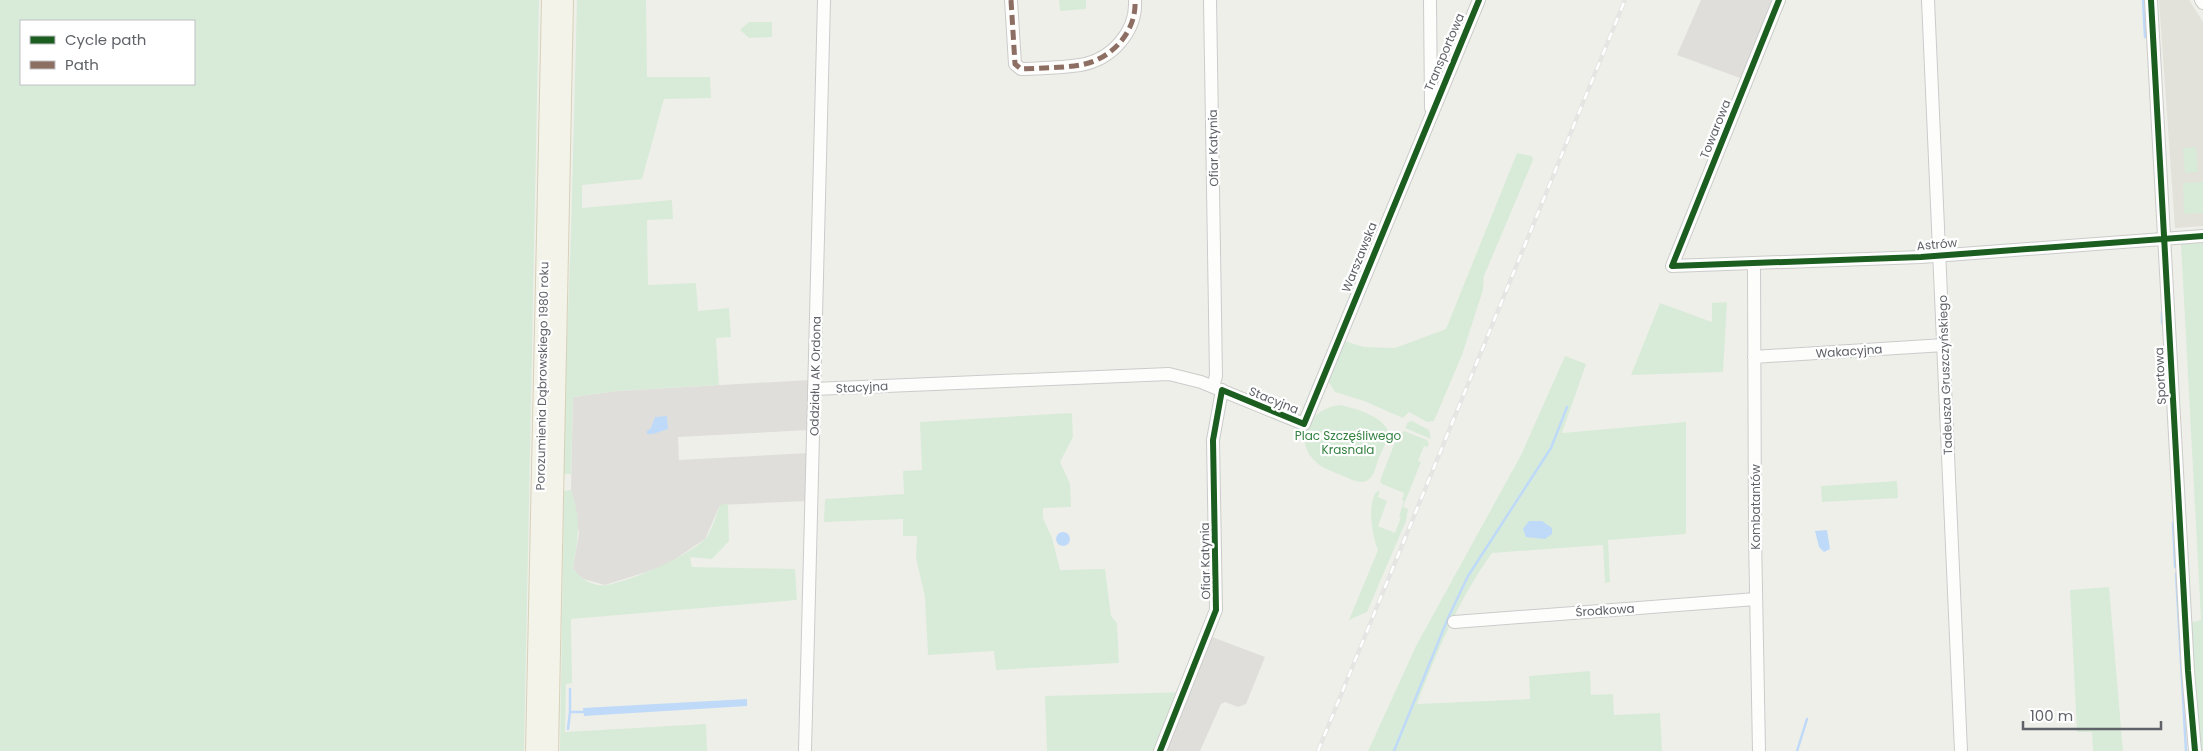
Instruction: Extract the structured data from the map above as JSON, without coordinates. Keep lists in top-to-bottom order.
{
  "streets": {
    "main road": ["Porozumienia Dąbrowskiego 1980 roku"],
    "street": [
      "Transportowa",
      "Towarowa",
      "Ofiar Katynia",
      "Astrów",
      "Warszawska",
      "Wakacyjna",
      "Tadeusza Gruszczyńskiego",
      "Oddziału AK Ordona",
      "Sportowa",
      "Stacyjna",
      "Kombatantów",
      "Środkowa"
    ]
  },
  "crossings": [
    ["Transportowa", "Warszawska"],
    ["Towarowa", "Astrów"],
    ["Ofiar Katynia", "Stacyjna"],
    ["Astrów", "Tadeusza Gruszczyńskiego"],
    ["Astrów", "Sportowa"],
    ["Astrów", "Kombatantów"],
    ["Warszawska", "Stacyjna"],
    ["Wakacyjna", "Tadeusza Gruszczyńskiego"],
    ["Wakacyjna", "Kombatantów"],
    ["Oddziału AK Ordona", "Stacyjna"],
    ["Kombatantów", "Środkowa"]
  ],
  "parks": ["Plac Szczęśliwego Krasnala"],
  "legend": ["Cycle path", "Path"],
  "scale_bar": "100 m"
}
